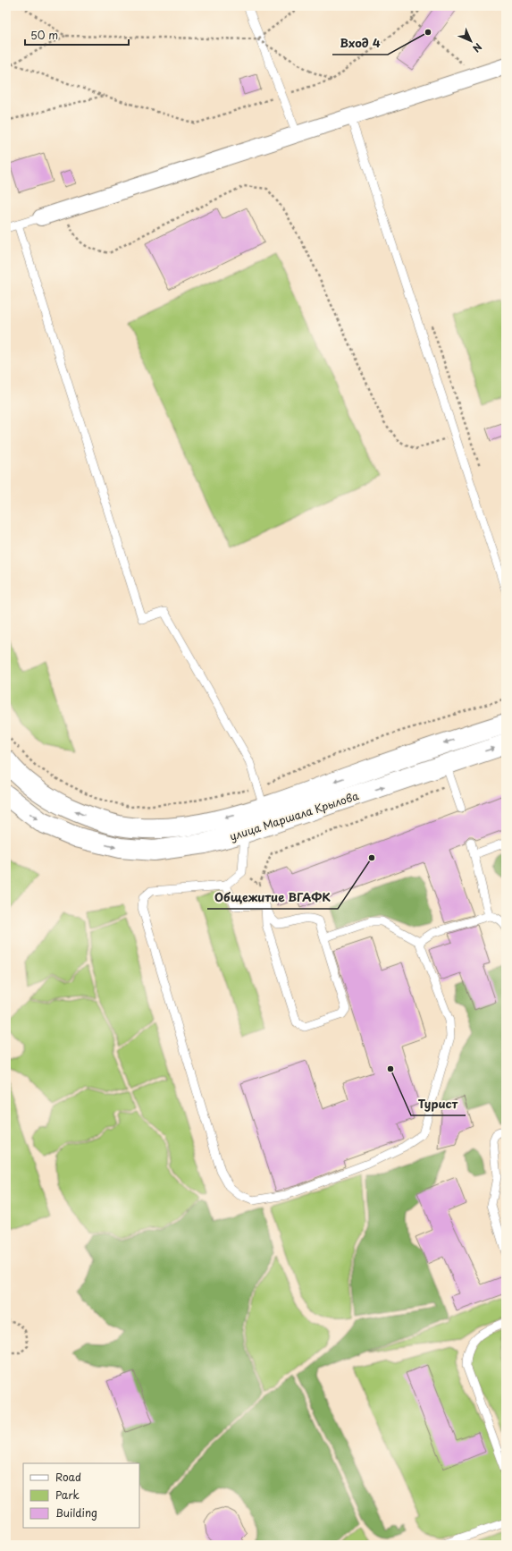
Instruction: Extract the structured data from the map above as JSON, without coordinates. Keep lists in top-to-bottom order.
{
  "streets": {
    "main road": ["улица Маршала Крылова"]
  },
  "places": ["Вход 4", "Общежитие ВГАФК", "Турист"],
  "legend": ["Road", "Park", "Building"],
  "scale_bar": "50 m",
  "north": "bottom right"
}
